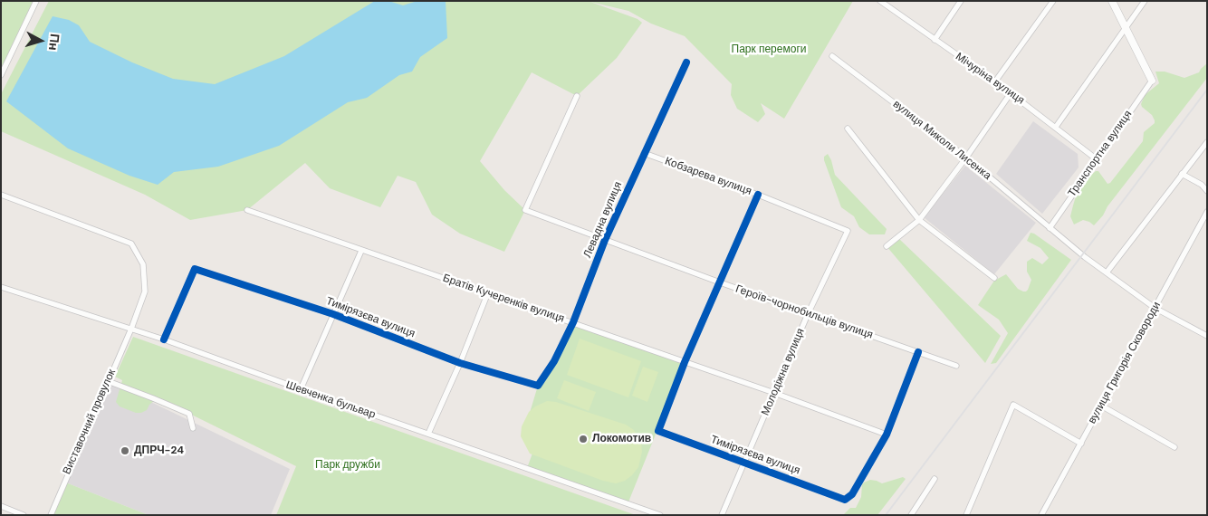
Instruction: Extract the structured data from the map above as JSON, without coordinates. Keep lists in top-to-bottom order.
{
  "streets": {
    "street": [
      "Мічуріна вулиця",
      "вулиця Миколи Лисенка",
      "Транспортна вулиця",
      "Кобзарева вулиця",
      "Левадна вулиця",
      "Братів Кучеренків вулиця",
      "Героїв-чорнобильців вулиця",
      "Тимірязєва вулиця",
      "вулиця Григорія Сковороди",
      "Молодіжна вулиця",
      "Шевченка бульвар",
      "Виставочний провулок"
    ]
  },
  "crossings": [
    ["Мічуріна вулиця", "Транспортна вулиця"],
    ["вулиця Миколи Лисенка", "Транспортна вулиця"],
    ["вулиця Миколи Лисенка", "вулиця Григорія Сковороди"],
    ["Кобзарева вулиця", "Левадна вулиця"],
    ["Кобзарева вулиця", "Молодіжна вулиця"],
    ["Левадна вулиця", "Братів Кучеренків вулиця"],
    ["Левадна вулиця", "Героїв-чорнобильців вулиця"],
    ["Левадна вулиця", "Тимірязєва вулиця"],
    ["Братів Кучеренків вулиця", "Тимірязєва вулиця"],
    ["Братів Кучеренків вулиця", "Молодіжна вулиця"],
    ["Героїв-чорнобильців вулиця", "Молодіжна вулиця"],
    ["Тимірязєва вулиця", "Молодіжна вулиця"],
    ["Тимірязєва вулиця", "Шевченка бульвар"],
    ["Шевченка бульвар", "Виставочний провулок"]
  ],
  "parks": ["Парк перемоги", "Парк дружби"],
  "places": ["Локомотив", "ДПРЧ-24"],
  "north": "right"
}
